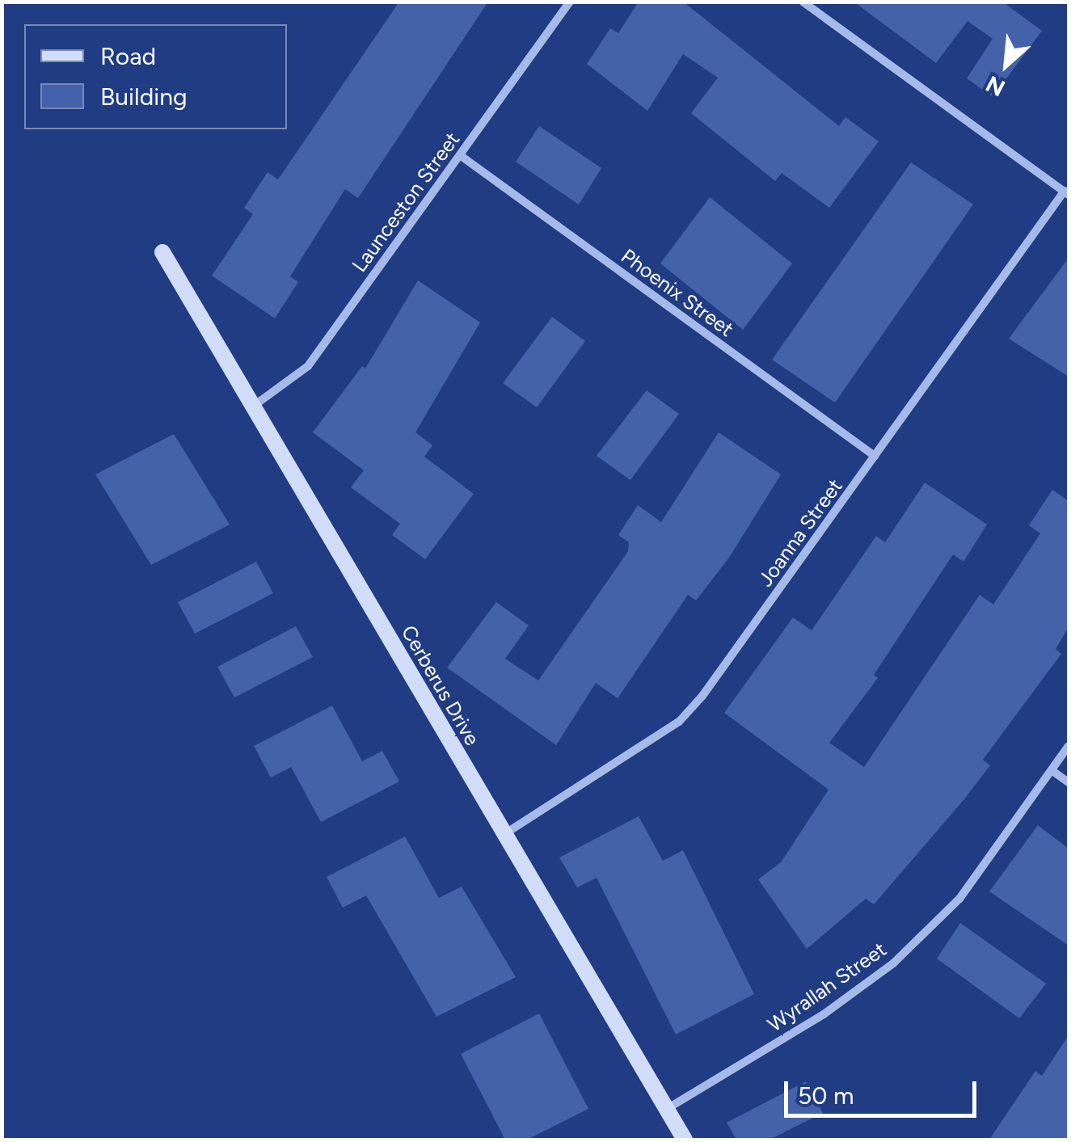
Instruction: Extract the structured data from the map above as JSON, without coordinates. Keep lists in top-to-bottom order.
{
  "streets": {
    "street": [
      "Launceston Street",
      "Phoenix Street",
      "Joanna Street",
      "Cerberus Drive",
      "Wyrallah Street"
    ]
  },
  "crossings": [
    ["Launceston Street", "Phoenix Street"],
    ["Launceston Street", "Cerberus Drive"],
    ["Phoenix Street", "Joanna Street"],
    ["Joanna Street", "Cerberus Drive"],
    ["Cerberus Drive", "Wyrallah Street"]
  ],
  "legend": ["Road", "Building"],
  "scale_bar": "50 m",
  "north": "bottom left"
}
